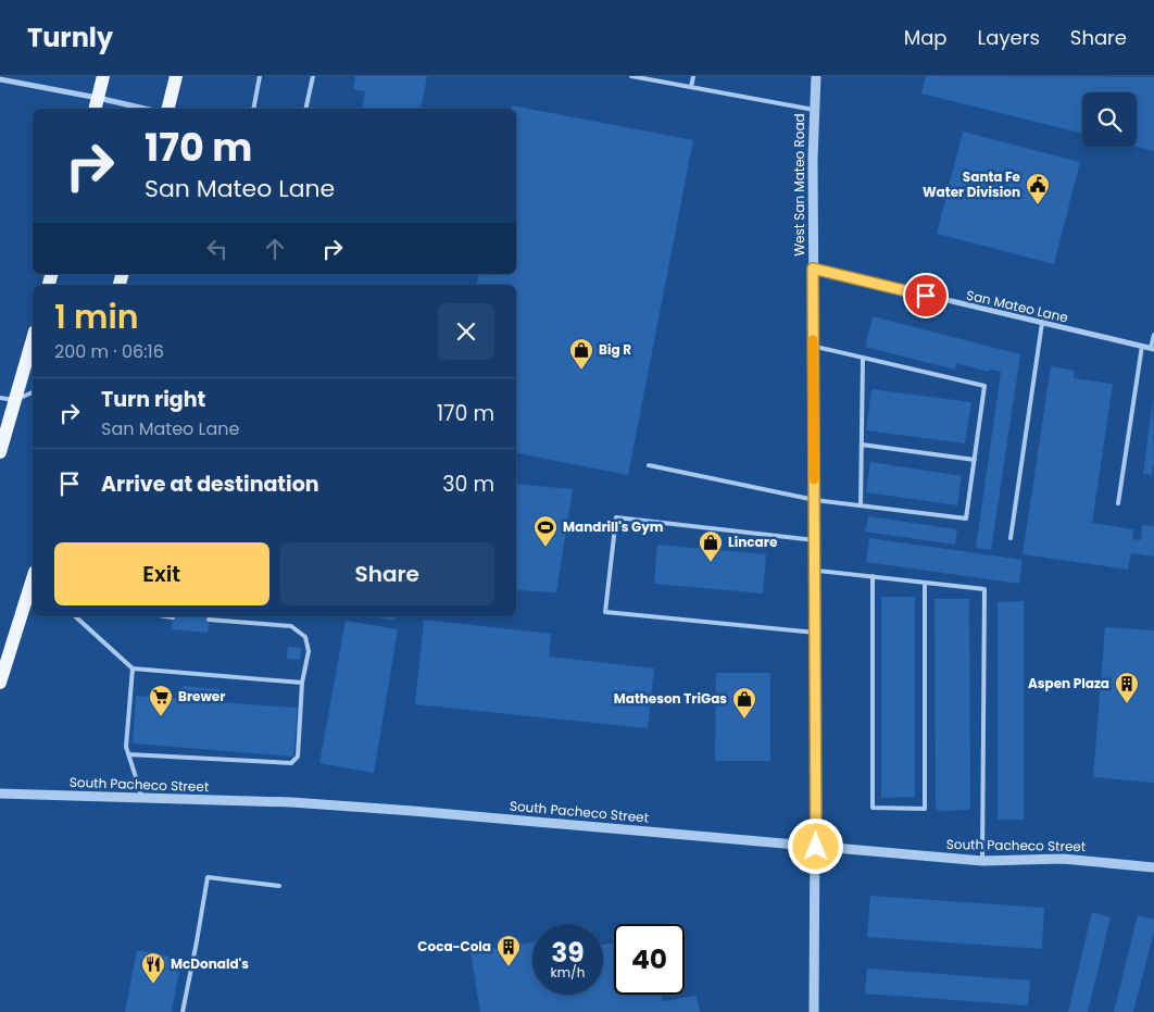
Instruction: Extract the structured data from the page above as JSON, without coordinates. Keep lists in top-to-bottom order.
{
  "streets": {
    "street": ["West San Mateo Road", "San Mateo Lane", "South Pacheco Street"]
  },
  "crossings": [
    ["West San Mateo Road", "San Mateo Lane"],
    ["West San Mateo Road", "South Pacheco Street"]
  ],
  "places": {
    "public building": ["Santa Fe Water Division"],
    "shop": ["Big R", "Lincare", "Matheson TriGas"],
    "sports": ["Mandrill's Gym"],
    "building": ["Aspen Plaza", "Coca-Cola"],
    "supermarket": ["Brewer"],
    "restaurant": ["McDonald's"]
  },
  "page": {
    "header": "Turnly",
    "nav": ["Map", "Layers", "Share"],
    "turn": ["170 m", "San Mateo Lane"],
    "heading": ["1 min", "200 m · 06:16"],
    "list": [
      {
        "name": "Turn right",
        "note": "San Mateo Lane",
        "value": "170 m"
      },
      {
        "name": "Arrive at destination",
        "value": "30 m"
      }
    ],
    "buttons": ["Exit", "Share"],
    "speed": "39 km/h",
    "limit": "40"
  }
}
